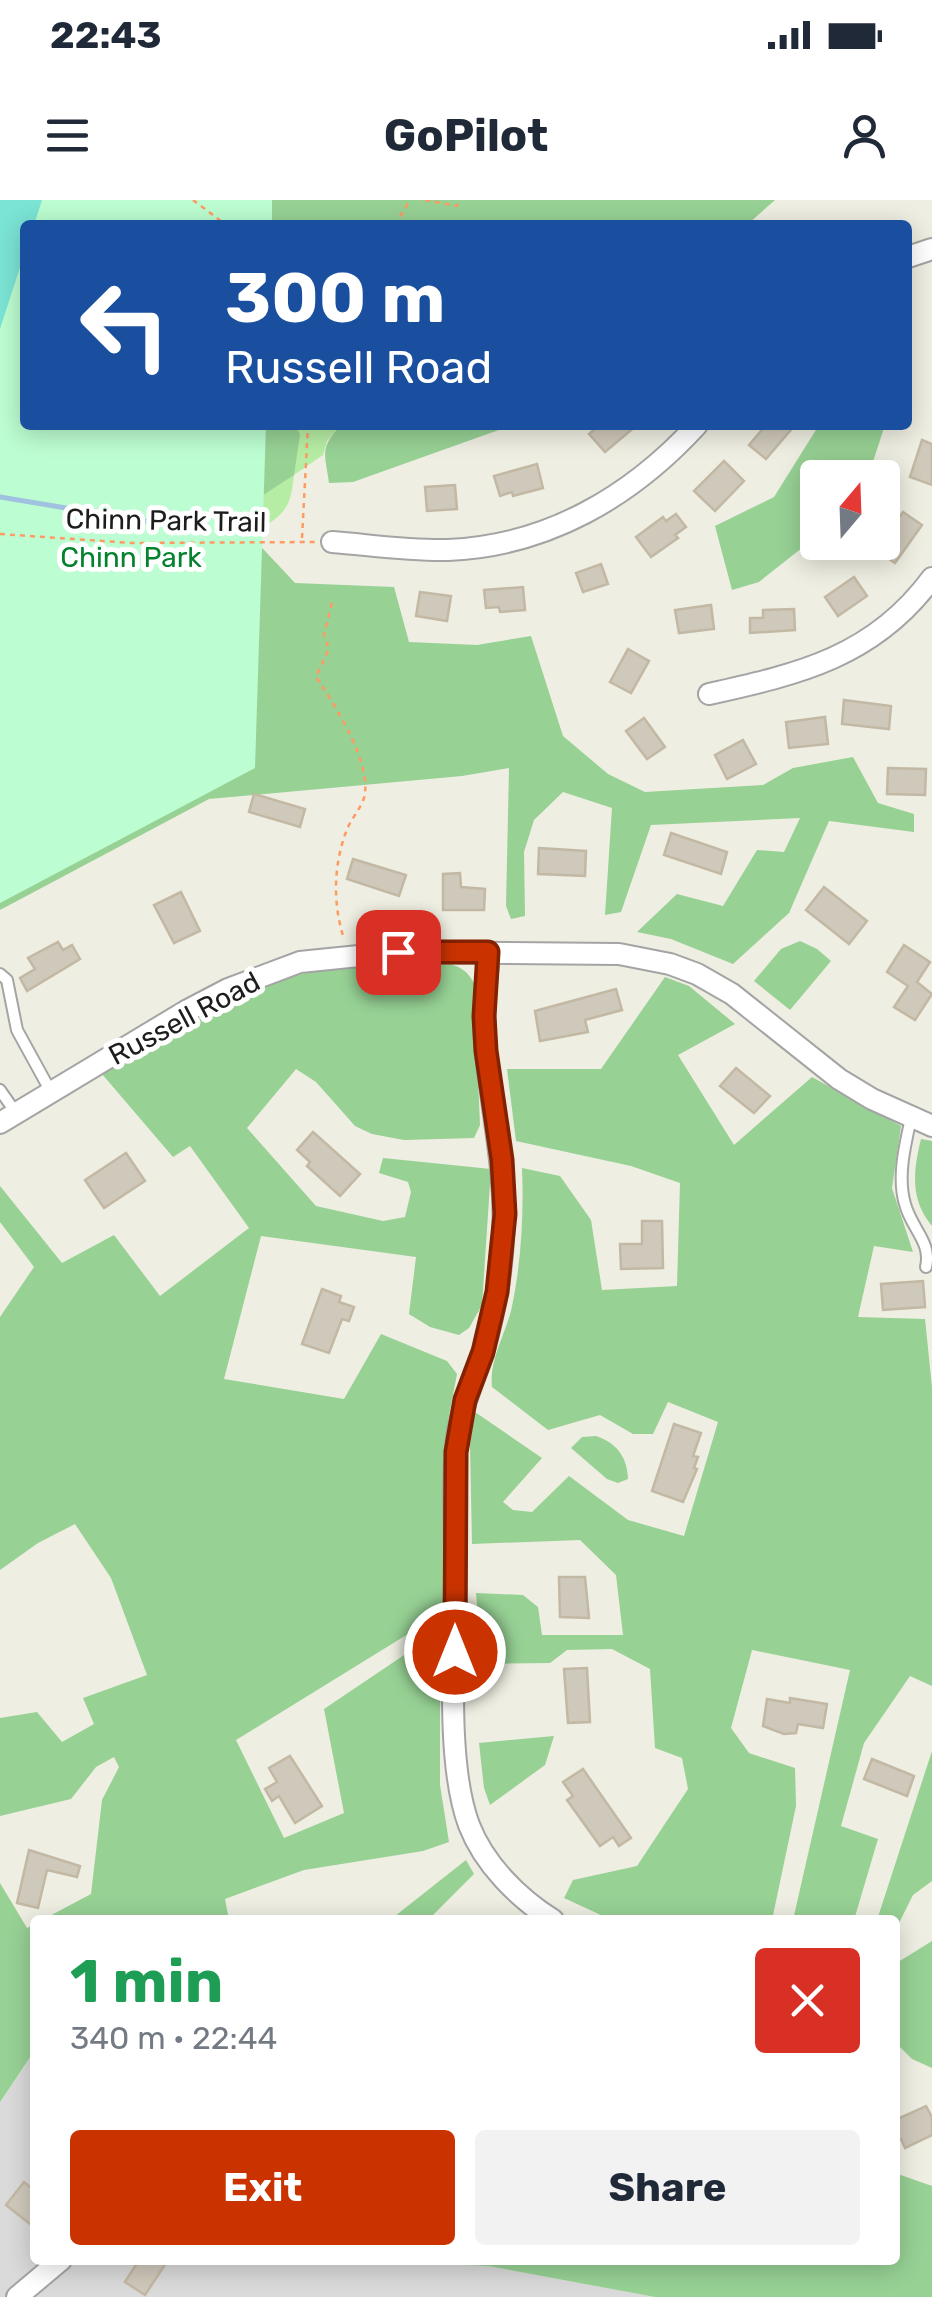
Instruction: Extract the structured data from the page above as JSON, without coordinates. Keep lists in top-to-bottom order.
{
  "streets": {
    "street": ["Russell Road"],
    "path": ["Chinn Park Trail"]
  },
  "parks": ["Chinn Park"],
  "north": "top",
  "page": {
    "status": "22:43",
    "header": "GoPilot",
    "turn": ["300 m", "Russell Road"],
    "heading": ["1 min", "340 m · 22:44"],
    "buttons": ["Exit", "Share"]
  }
}
